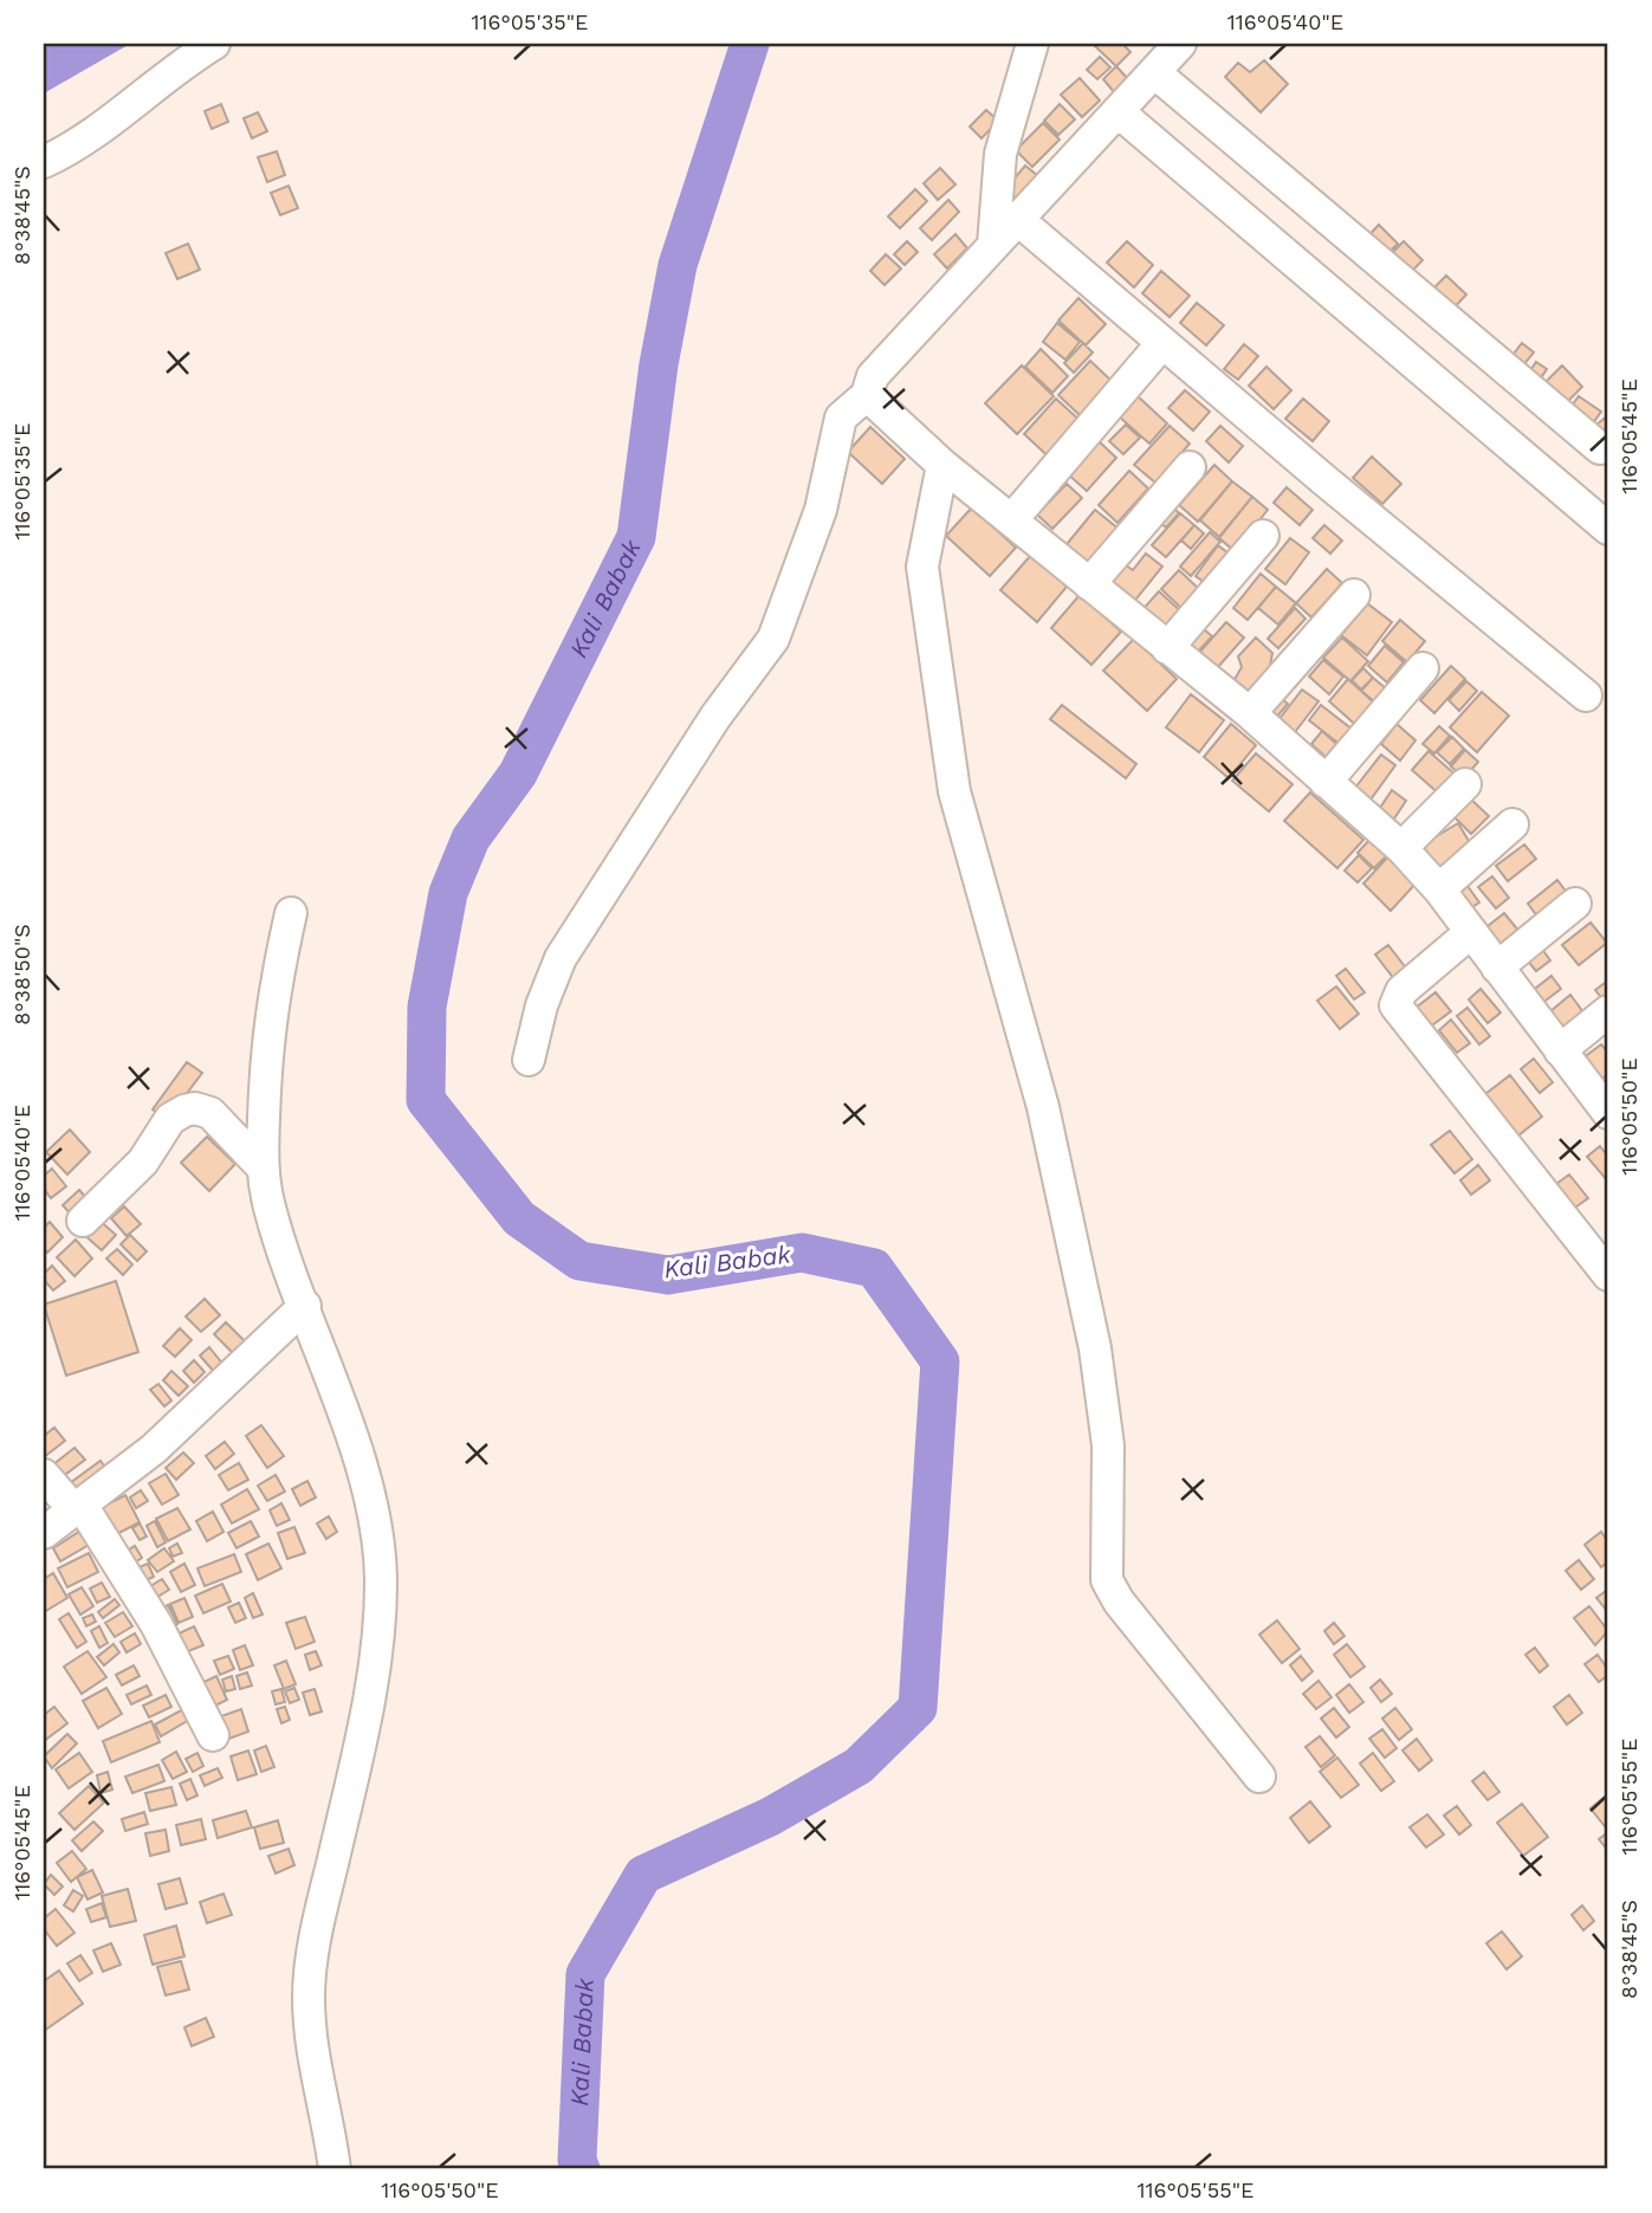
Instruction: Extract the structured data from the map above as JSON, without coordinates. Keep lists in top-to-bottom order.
{
  "water": ["Kali Babak"],
  "coordinates": [
    "116°05'35\"E",
    "116°05'40\"E",
    "8°38'45\"S",
    "116°05'45\"E",
    "8°38'50\"S",
    "116°05'50\"E",
    "116°05'55\"E"
  ]
}
